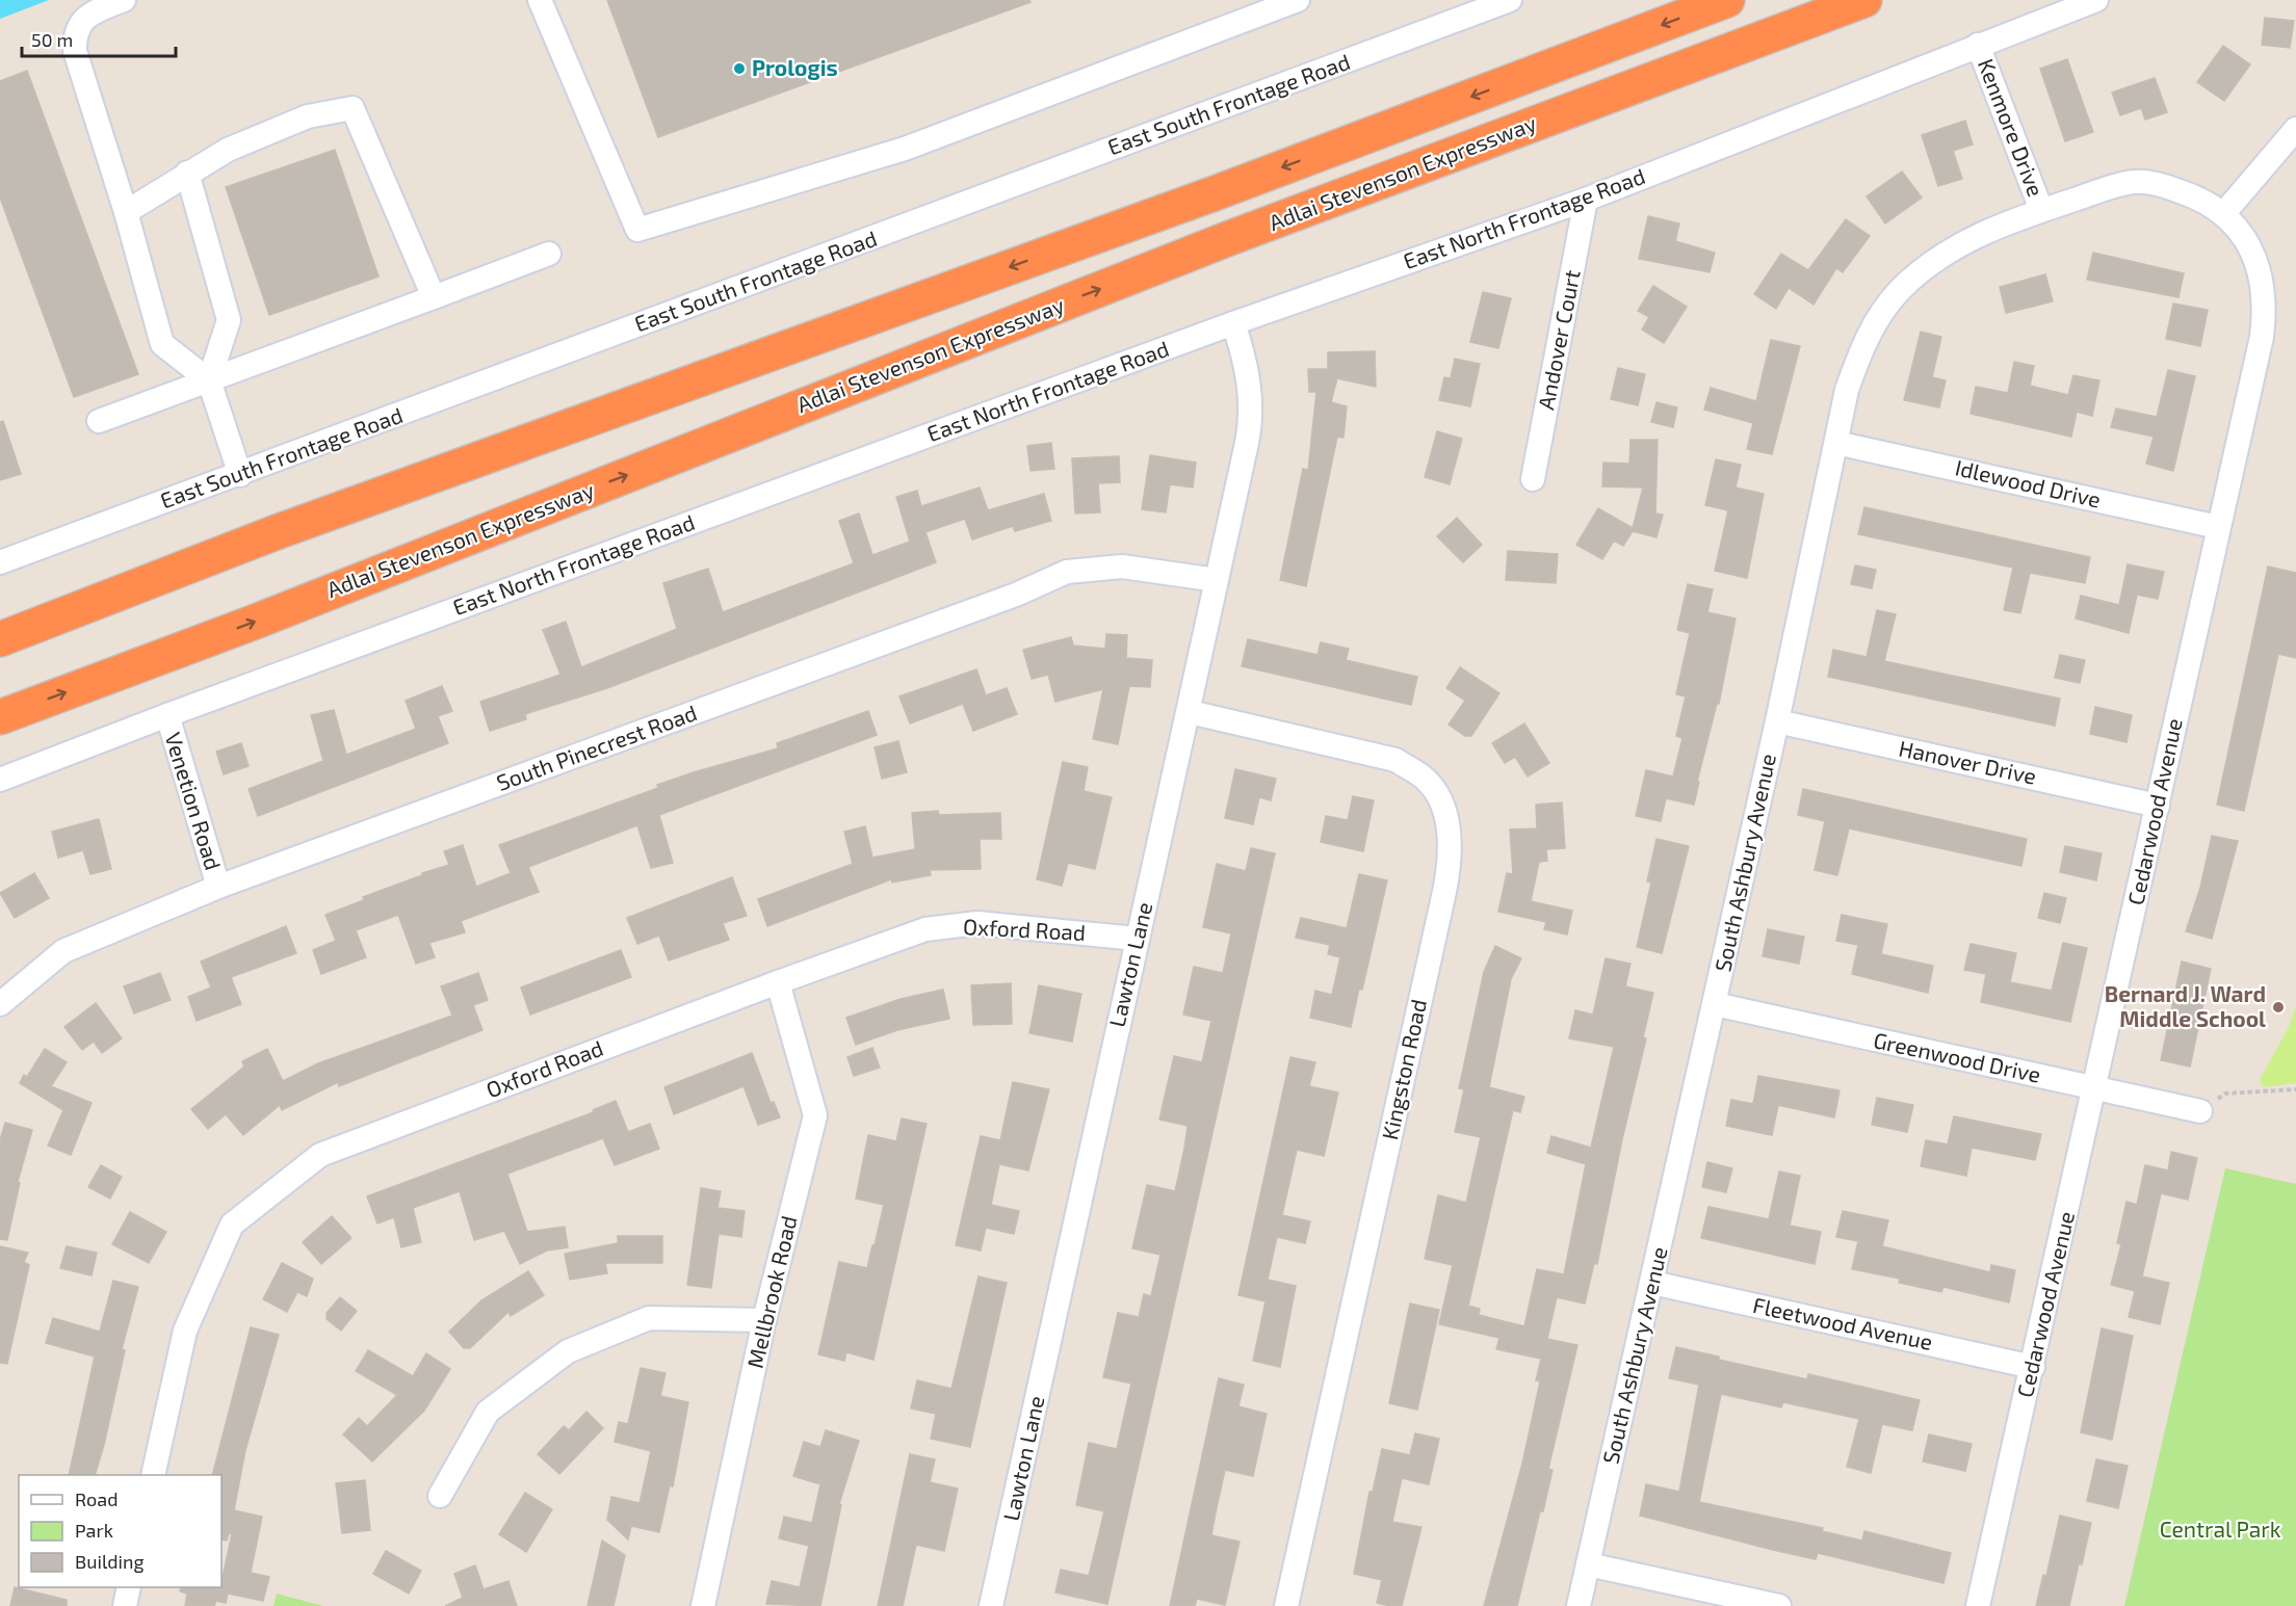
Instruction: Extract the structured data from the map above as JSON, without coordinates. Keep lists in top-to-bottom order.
{
  "streets": {
    "highway": ["Adlai Stevenson Expressway"],
    "street": [
      "East South Frontage Road",
      "Kenmore Drive",
      "East North Frontage Road",
      "Andover Court",
      "Idlewood Drive",
      "South Pinecrest Road",
      "Hanover Drive",
      "Venetion Road",
      "Cedarwood Avenue",
      "South Ashbury Avenue",
      "Oxford Road",
      "Lawton Lane",
      "Greenwood Drive",
      "Kingston Road",
      "Mellbrook Road",
      "Fleetwood Avenue"
    ]
  },
  "crossings": [
    ["Kenmore Drive", "East North Frontage Road"],
    ["Kenmore Drive", "Cedarwood Avenue"],
    ["Kenmore Drive", "South Ashbury Avenue"],
    ["East North Frontage Road", "Andover Court"],
    ["East North Frontage Road", "Venetion Road"],
    ["East North Frontage Road", "Lawton Lane"],
    ["Idlewood Drive", "Cedarwood Avenue"],
    ["Idlewood Drive", "South Ashbury Avenue"],
    ["South Pinecrest Road", "Venetion Road"],
    ["South Pinecrest Road", "Lawton Lane"],
    ["Hanover Drive", "Cedarwood Avenue"],
    ["Hanover Drive", "South Ashbury Avenue"],
    ["Cedarwood Avenue", "South Ashbury Avenue"],
    ["Cedarwood Avenue", "Greenwood Drive"],
    ["Cedarwood Avenue", "Fleetwood Avenue"],
    ["South Ashbury Avenue", "Greenwood Drive"],
    ["South Ashbury Avenue", "Fleetwood Avenue"],
    ["Oxford Road", "Lawton Lane"],
    ["Oxford Road", "Mellbrook Road"],
    ["Lawton Lane", "Kingston Road"]
  ],
  "parks": ["Central Park"],
  "places": ["Prologis", "Bernard J. Ward Middle School"],
  "legend": ["Road", "Park", "Building"],
  "scale_bar": "50 m"
}
